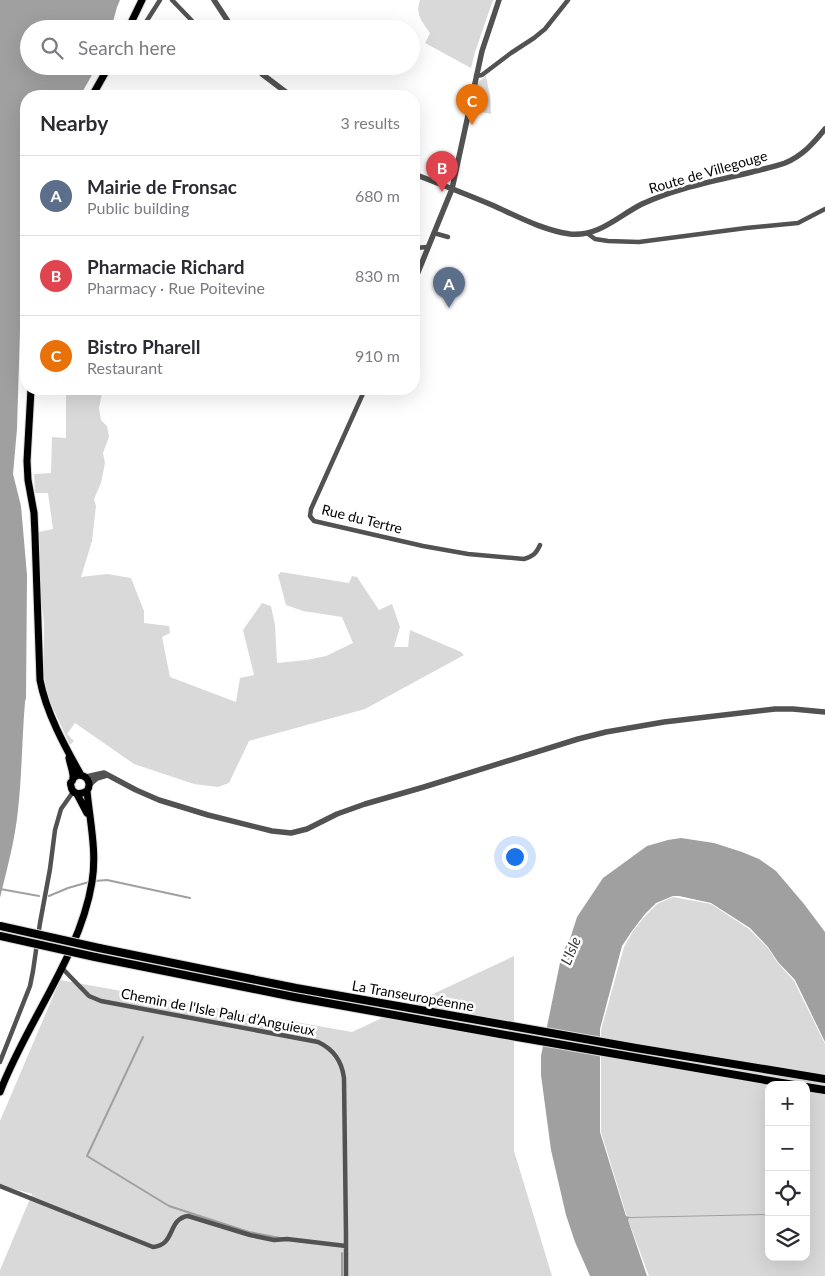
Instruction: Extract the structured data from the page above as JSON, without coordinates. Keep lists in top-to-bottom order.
{
  "streets": {
    "highway": ["La Transeuropéenne"],
    "street": ["Route de Villegouge", "Rue du Tertre", "Chemin de l'Isle Palu d’Anguieux"]
  },
  "water": ["L'Isle"],
  "page": {
    "search": "Search here",
    "pins": ["C", "B", "A"],
    "heading": ["Nearby", "3 results"],
    "list": [
      {
        "mark": "A",
        "name": "Mairie de Fronsac",
        "note": "Public building",
        "value": "680 m"
      },
      {
        "mark": "B",
        "name": "Pharmacie Richard",
        "note": "Pharmacy · Rue Poitevine",
        "value": "830 m"
      },
      {
        "mark": "C",
        "name": "Bistro Pharell",
        "note": "Restaurant",
        "value": "910 m"
      }
    ],
    "map_buttons": ["+", "−"]
  }
}
